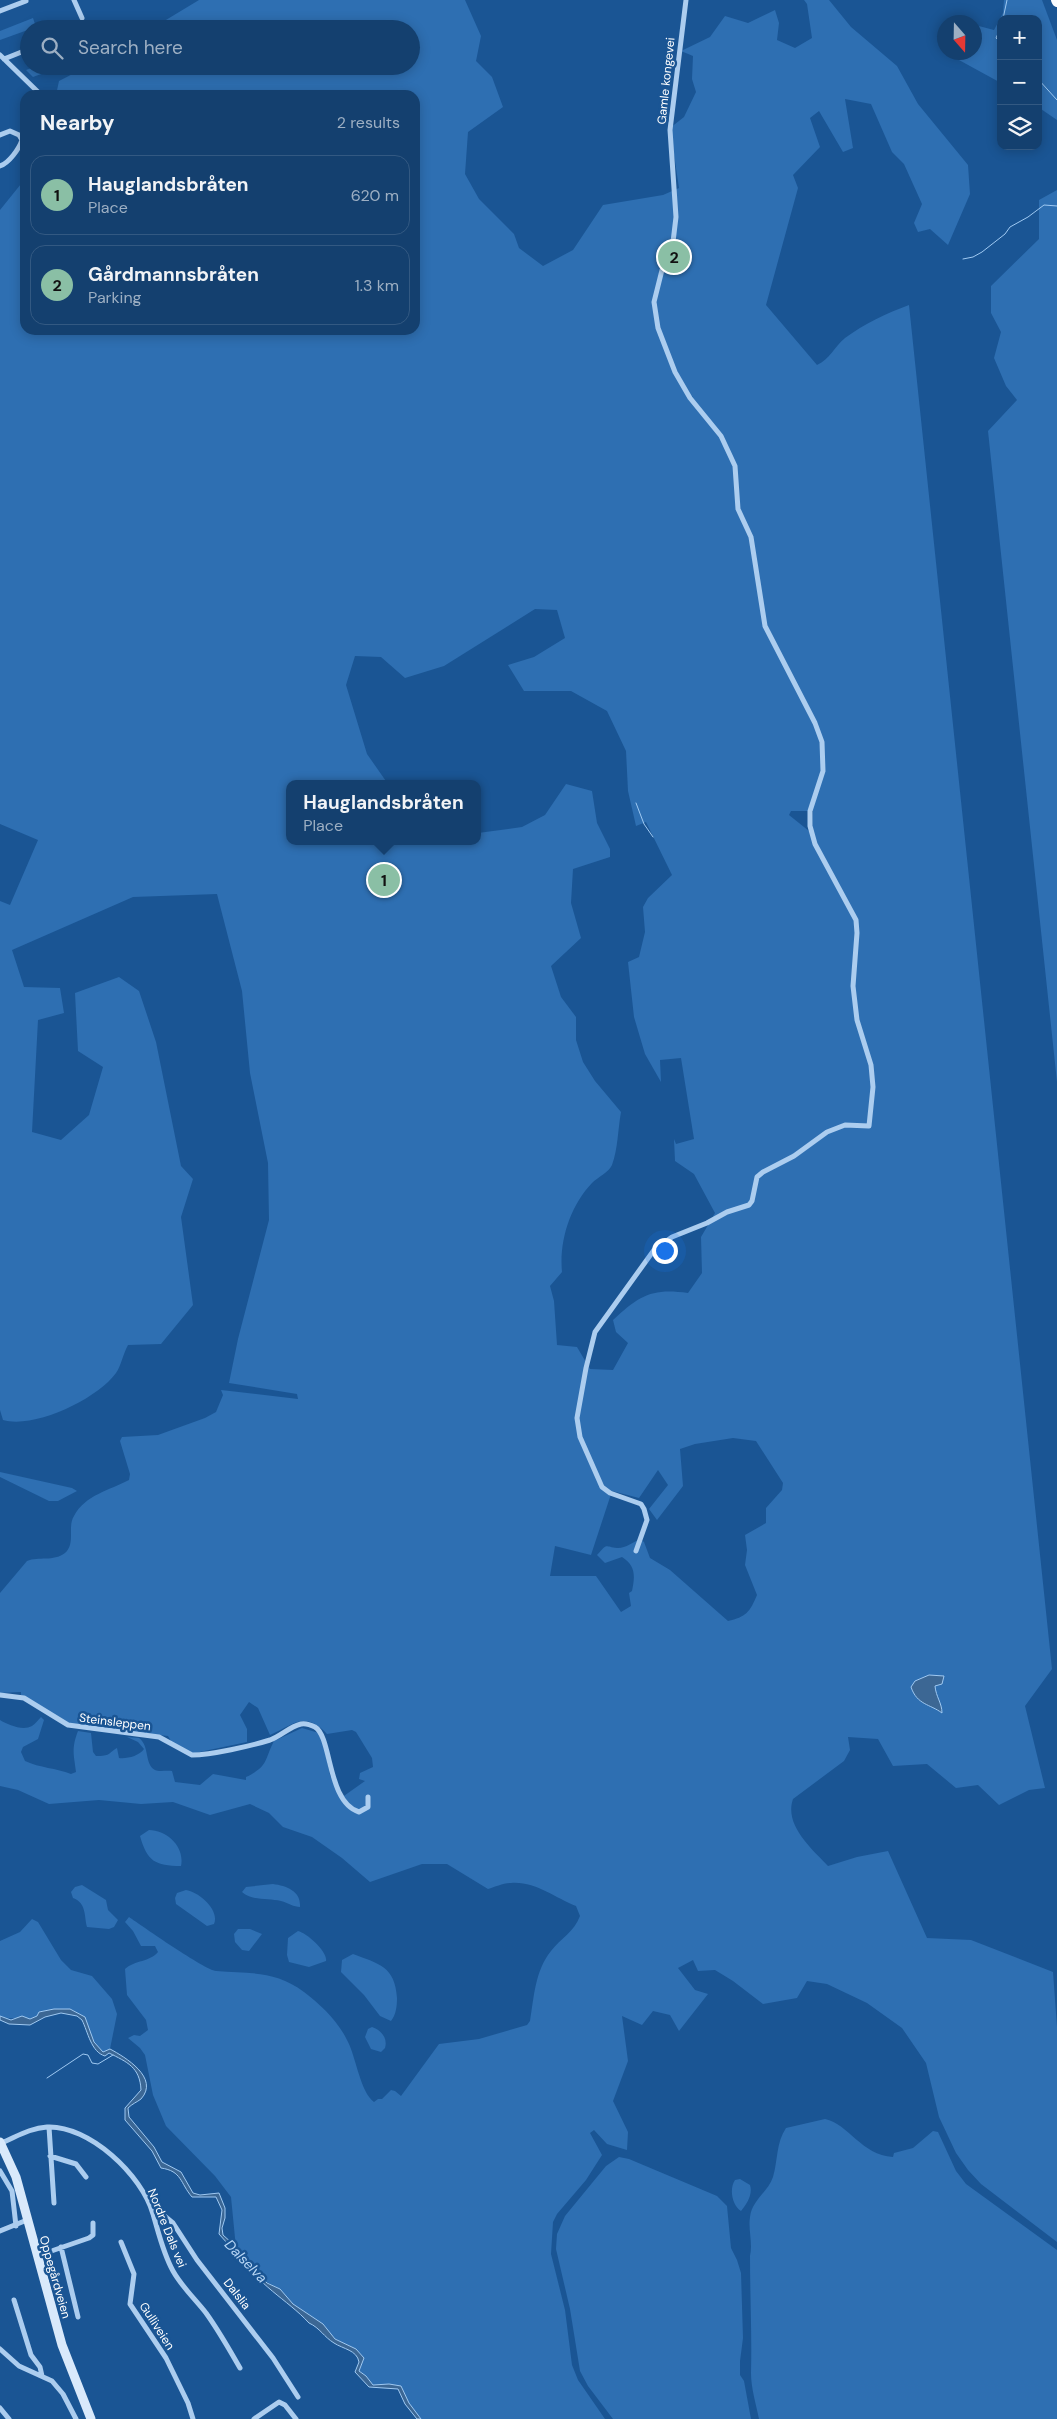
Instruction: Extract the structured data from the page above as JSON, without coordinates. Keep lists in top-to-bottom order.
{
  "streets": {
    "main road": ["Oppegårdveien"],
    "street": [
      "Gamle kongevei",
      "Steinsleppen",
      "Nordre Dals vei",
      "Dalslia",
      "Gulliveien"
    ]
  },
  "crossings": [
    ["Nordre Dals vei", "Oppegårdveien"],
    ["Nordre Dals vei", "Dalslia"]
  ],
  "water": ["Dalselva"],
  "north": "bottom",
  "page": {
    "map_buttons": ["+", "−"],
    "search": "Search here",
    "heading": ["Nearby", "2 results"],
    "list": [
      {
        "mark": "1",
        "name": "Hauglandsbråten",
        "note": "Place",
        "value": "620 m"
      },
      {
        "mark": "2",
        "name": "Gårdmannsbråten",
        "note": "Parking",
        "value": "1.3 km"
      }
    ],
    "pins": ["2", "1"],
    "popup": ["Hauglandsbråten", "Place"]
  }
}
